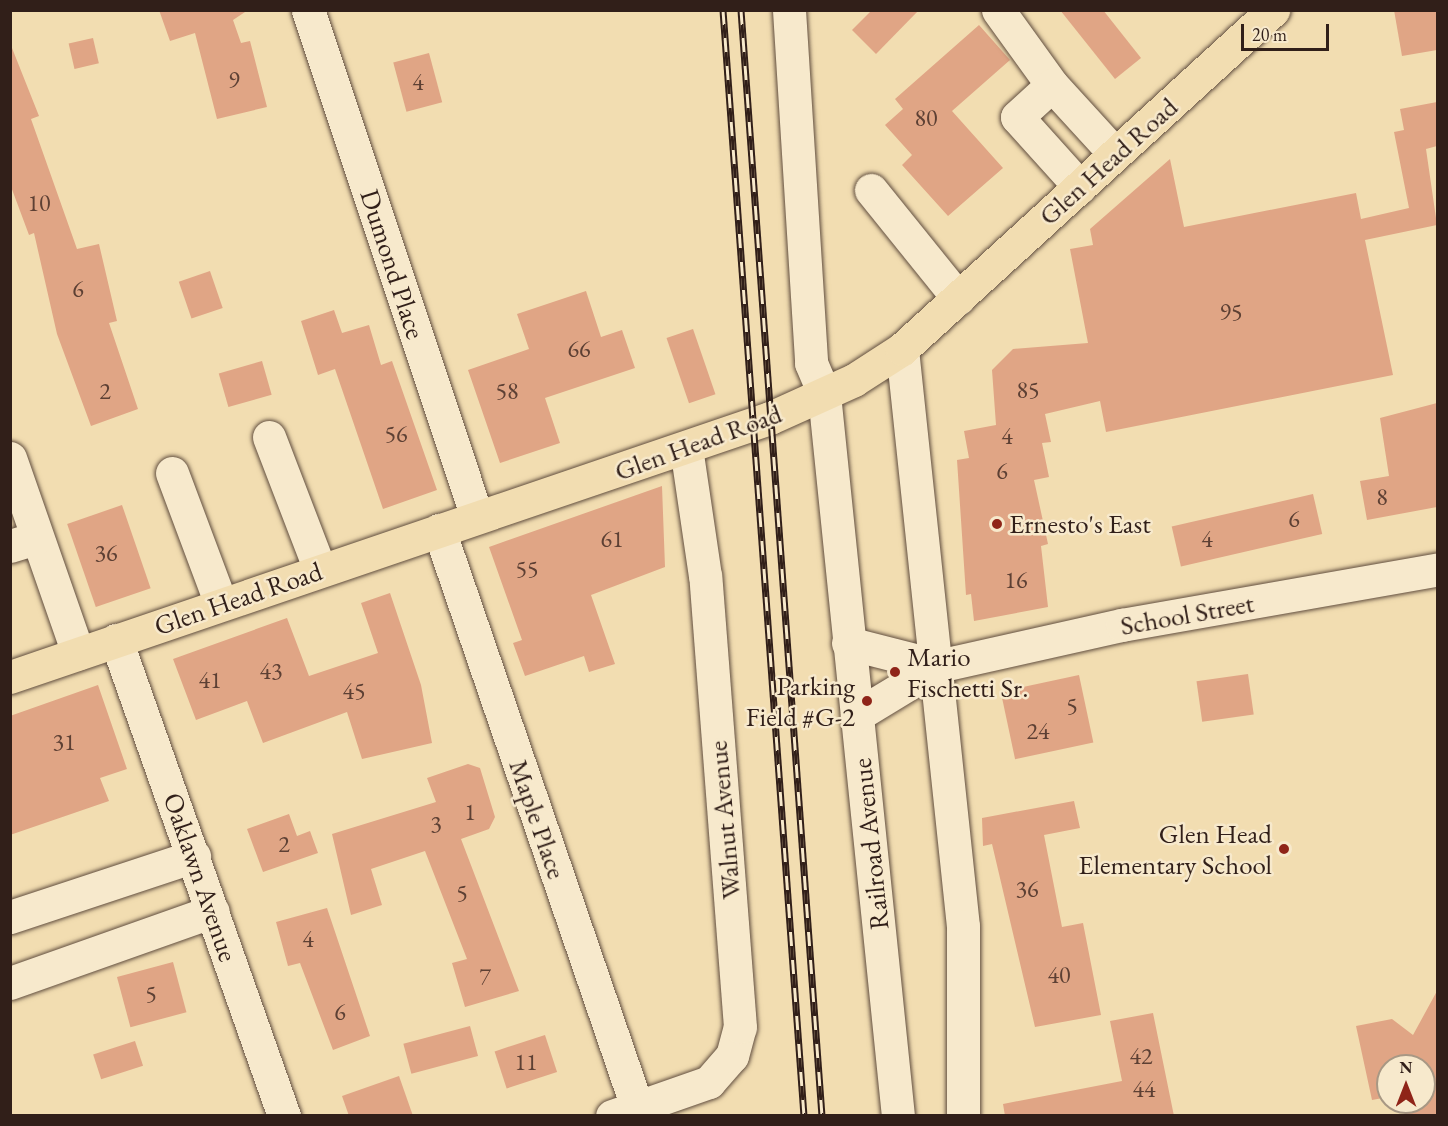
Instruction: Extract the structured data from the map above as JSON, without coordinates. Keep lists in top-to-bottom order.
{
  "streets": {
    "main road": ["Glen Head Road"],
    "street": [
      "Dumond Place",
      "School Street",
      "Maple Place",
      "Walnut Avenue",
      "Railroad Avenue",
      "Oaklawn Avenue"
    ]
  },
  "crossings": [
    ["Glen Head Road", "Dumond Place"],
    ["Glen Head Road", "Maple Place"],
    ["Glen Head Road", "Walnut Avenue"],
    ["Glen Head Road", "Railroad Avenue"],
    ["Glen Head Road", "Oaklawn Avenue"],
    ["School Street", "Railroad Avenue"],
    ["Maple Place", "Walnut Avenue"]
  ],
  "places": [
    "Ernesto's East",
    "Mario Fischetti Sr.",
    "Parking Field #G-2",
    "Glen Head Elementary School"
  ],
  "house_numbers": [
    "9",
    "4",
    "80",
    "10",
    "6",
    "95",
    "66",
    "85",
    "2",
    "58",
    "56",
    "4",
    "6",
    "8",
    "6",
    "61",
    "4",
    "36",
    "55",
    "16",
    "43",
    "41",
    "45",
    "5",
    "24",
    "31",
    "1",
    "3",
    "2",
    "36",
    "5",
    "4",
    "40",
    "7",
    "5",
    "6",
    "42",
    "11",
    "44"
  ],
  "scale_bar": "20 m",
  "north": "top"
}
